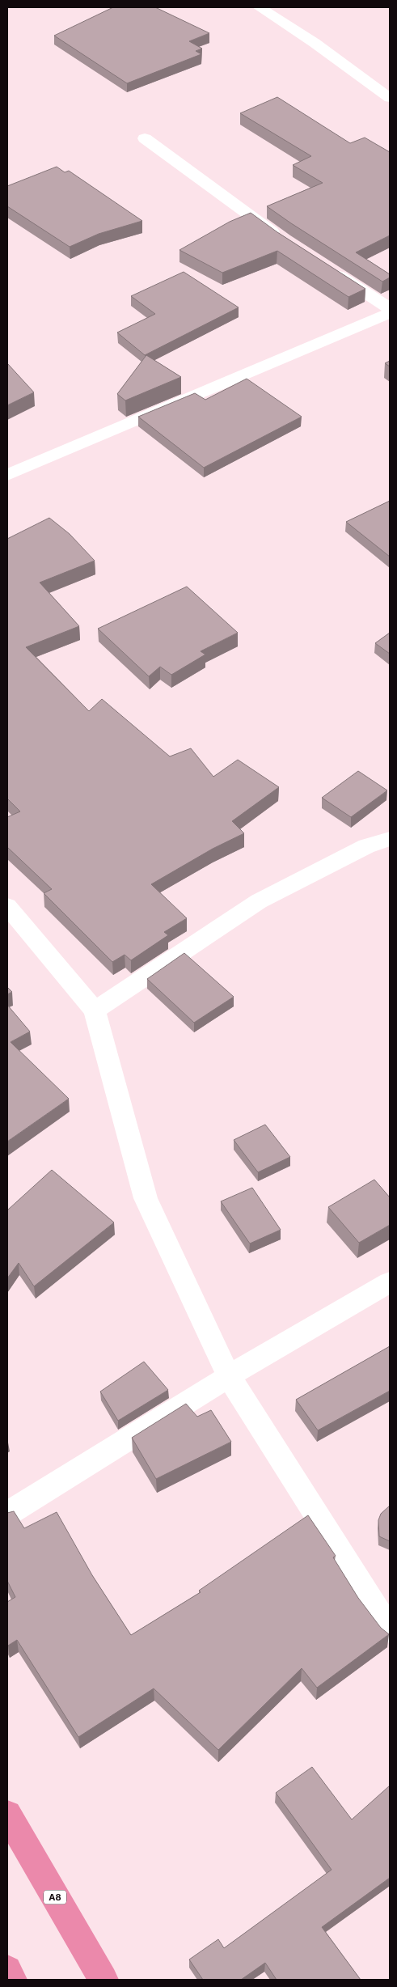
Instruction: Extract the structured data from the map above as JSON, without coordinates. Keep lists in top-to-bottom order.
{
  "streets": {
    "highway": ["A8"]
  }
}
